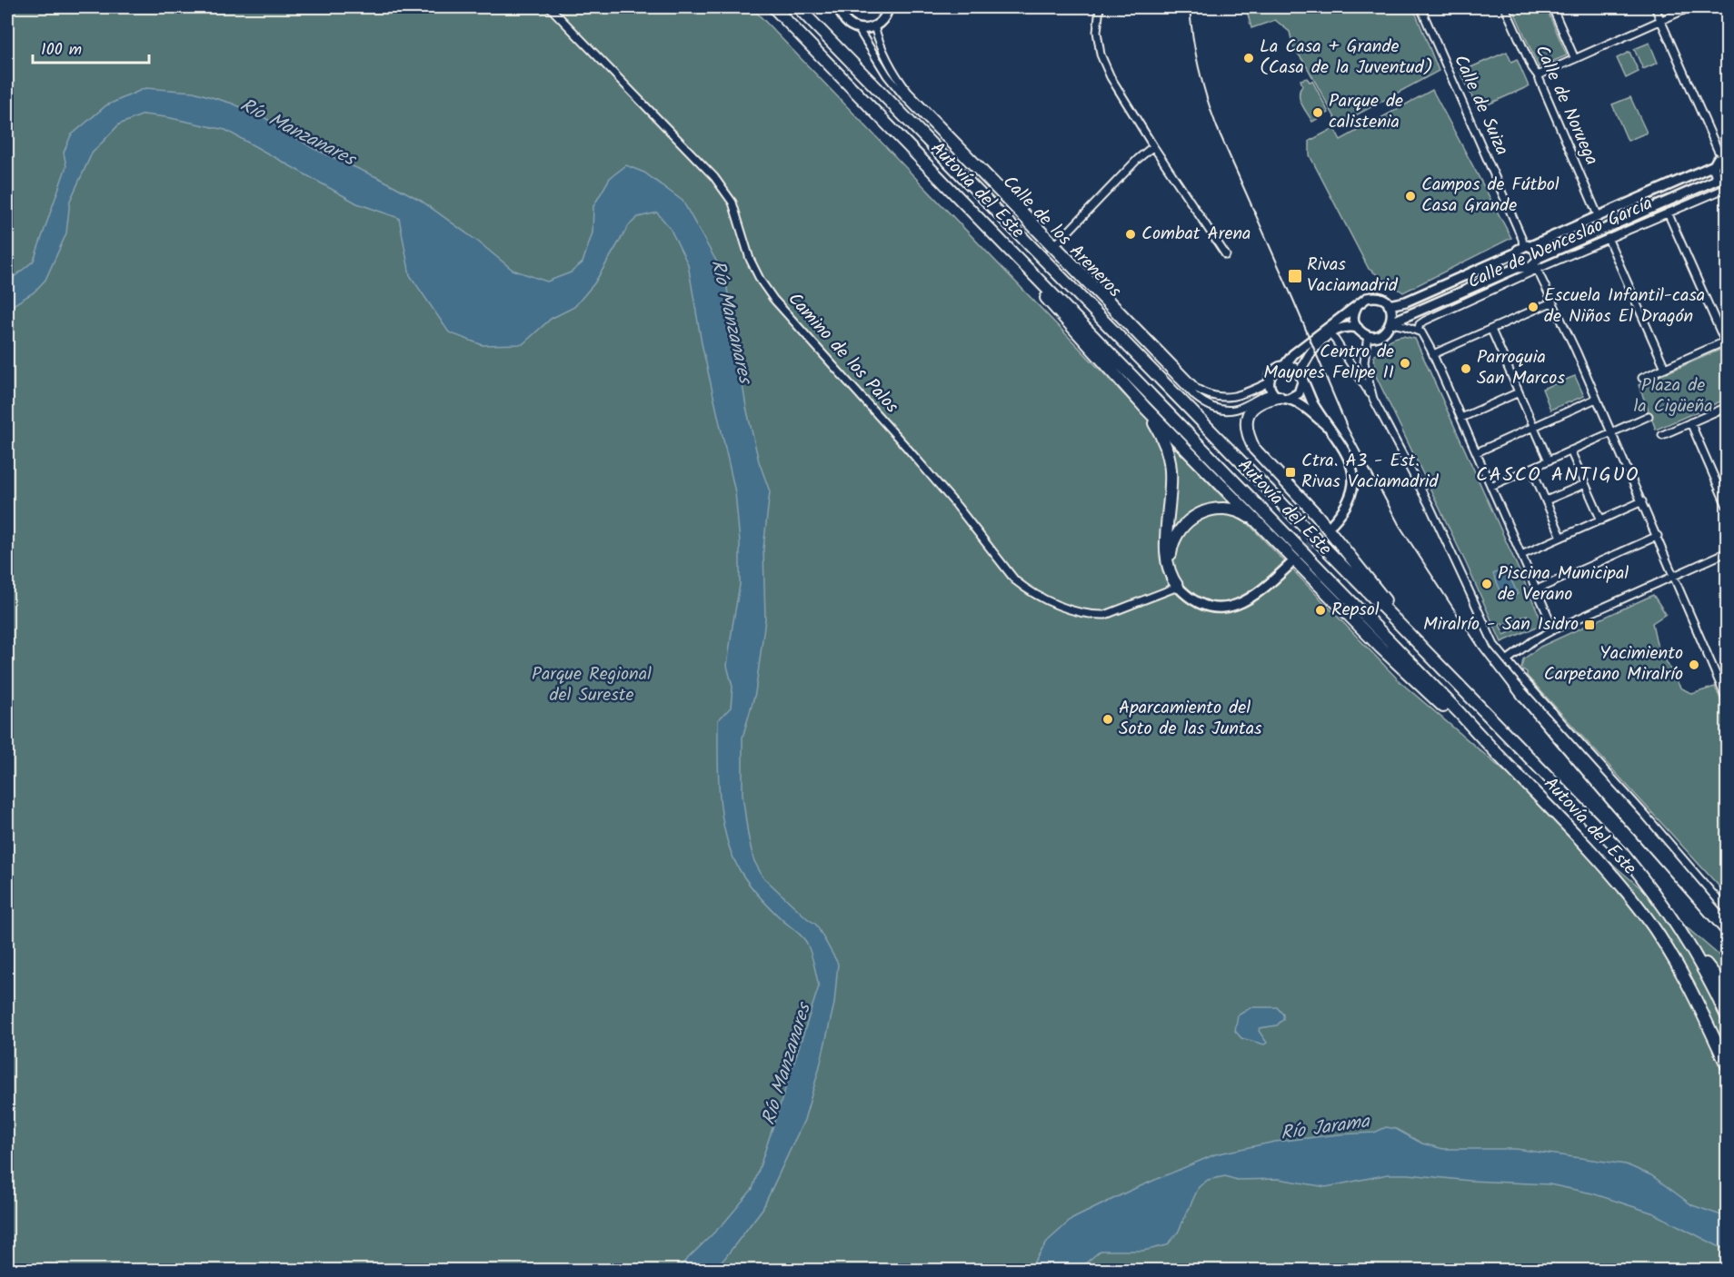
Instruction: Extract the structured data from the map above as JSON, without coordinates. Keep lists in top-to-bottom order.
{
  "streets": {
    "highway": ["Autovía del Este"],
    "street": [
      "Calle de Suiza",
      "Calle de Noruega",
      "Calle de los Areneros",
      "Calle de Wenceslao García",
      "Camino de los Palos"
    ]
  },
  "crossings": [
    ["Calle de Suiza", "Calle de Wenceslao García"]
  ],
  "districts": ["CASCO ANTIGUO"],
  "water": ["Río Manzanares", "Río Jarama"],
  "parks": ["Plaza de la Cigüeña", "Parque Regional del Sureste"],
  "places": {
    "other": [
      "La Casa + Grande (Casa de la Juventud)",
      "Parque de calistenia",
      "Campos de Fútbol Casa Grande",
      "Combat Arena",
      "Escuela Infantil-casa de Niños El Dragón",
      "Centro de Mayores Felipe II",
      "Parroquia San Marcos",
      "Piscina Municipal de Verano",
      "Repsol",
      "Yacimiento Carpetano Miralrío",
      "Aparcamiento del Soto de las Juntas"
    ],
    "transit": ["Rivas Vaciamadrid", "Ctra. A3 - Est. Rivas Vaciamadrid", "Miralrío - San Isidro"]
  },
  "scale_bar": "100 m"
}
